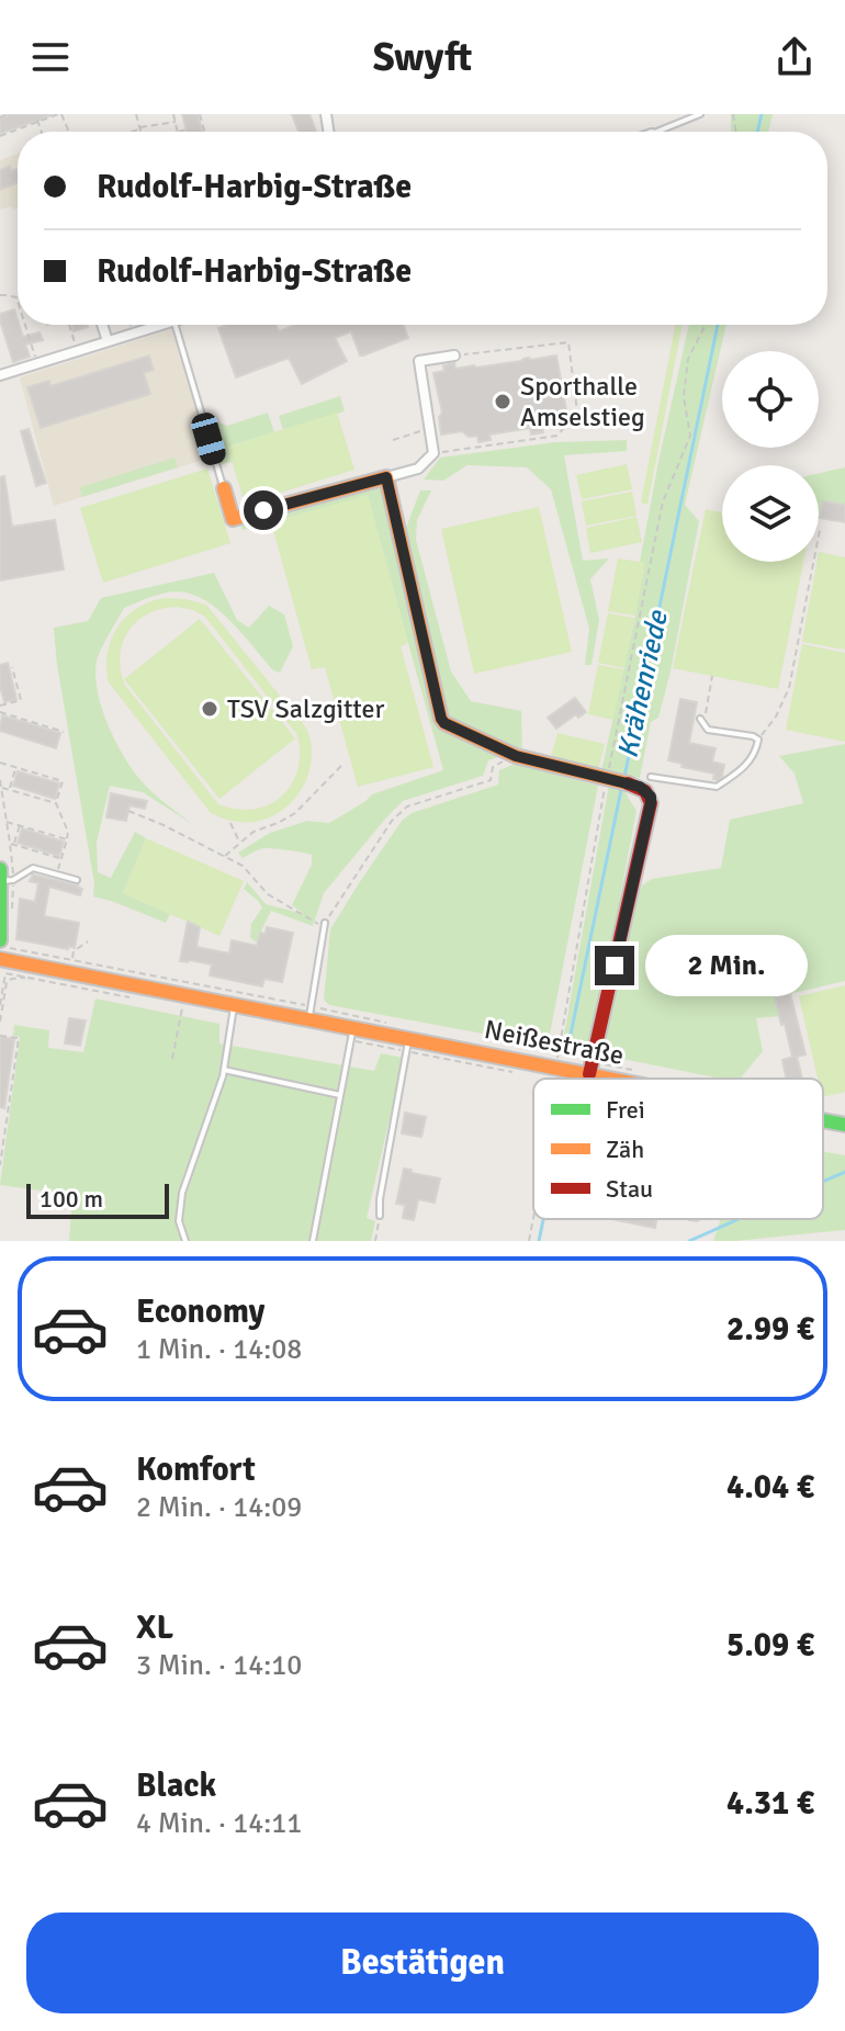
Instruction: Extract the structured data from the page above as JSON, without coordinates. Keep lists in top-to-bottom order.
{
  "streets": {
    "street": ["Neißestraße"]
  },
  "water": ["Krähenriede"],
  "places": ["Sporthalle Amselstieg", "TSV Salzgitter"],
  "legend": ["Frei", "Zäh", "Stau"],
  "scale_bar": "100 m",
  "page": {
    "header": "Swyft",
    "banner": ["Rudolf-Harbig-Straße", "Rudolf-Harbig-Straße"],
    "bubble": "2 Min.",
    "scale": "100 m",
    "list": [
      {
        "name": "Economy",
        "note": "1 Min. · 14:08",
        "value": "2.99 €"
      },
      {
        "name": "Komfort",
        "note": "2 Min. · 14:09",
        "value": "4.04 €"
      },
      {
        "name": "XL",
        "note": "3 Min. · 14:10",
        "value": "5.09 €"
      },
      {
        "name": "Black",
        "note": "4 Min. · 14:11",
        "value": "4.31 €"
      }
    ],
    "buttons": "Bestätigen"
  }
}
